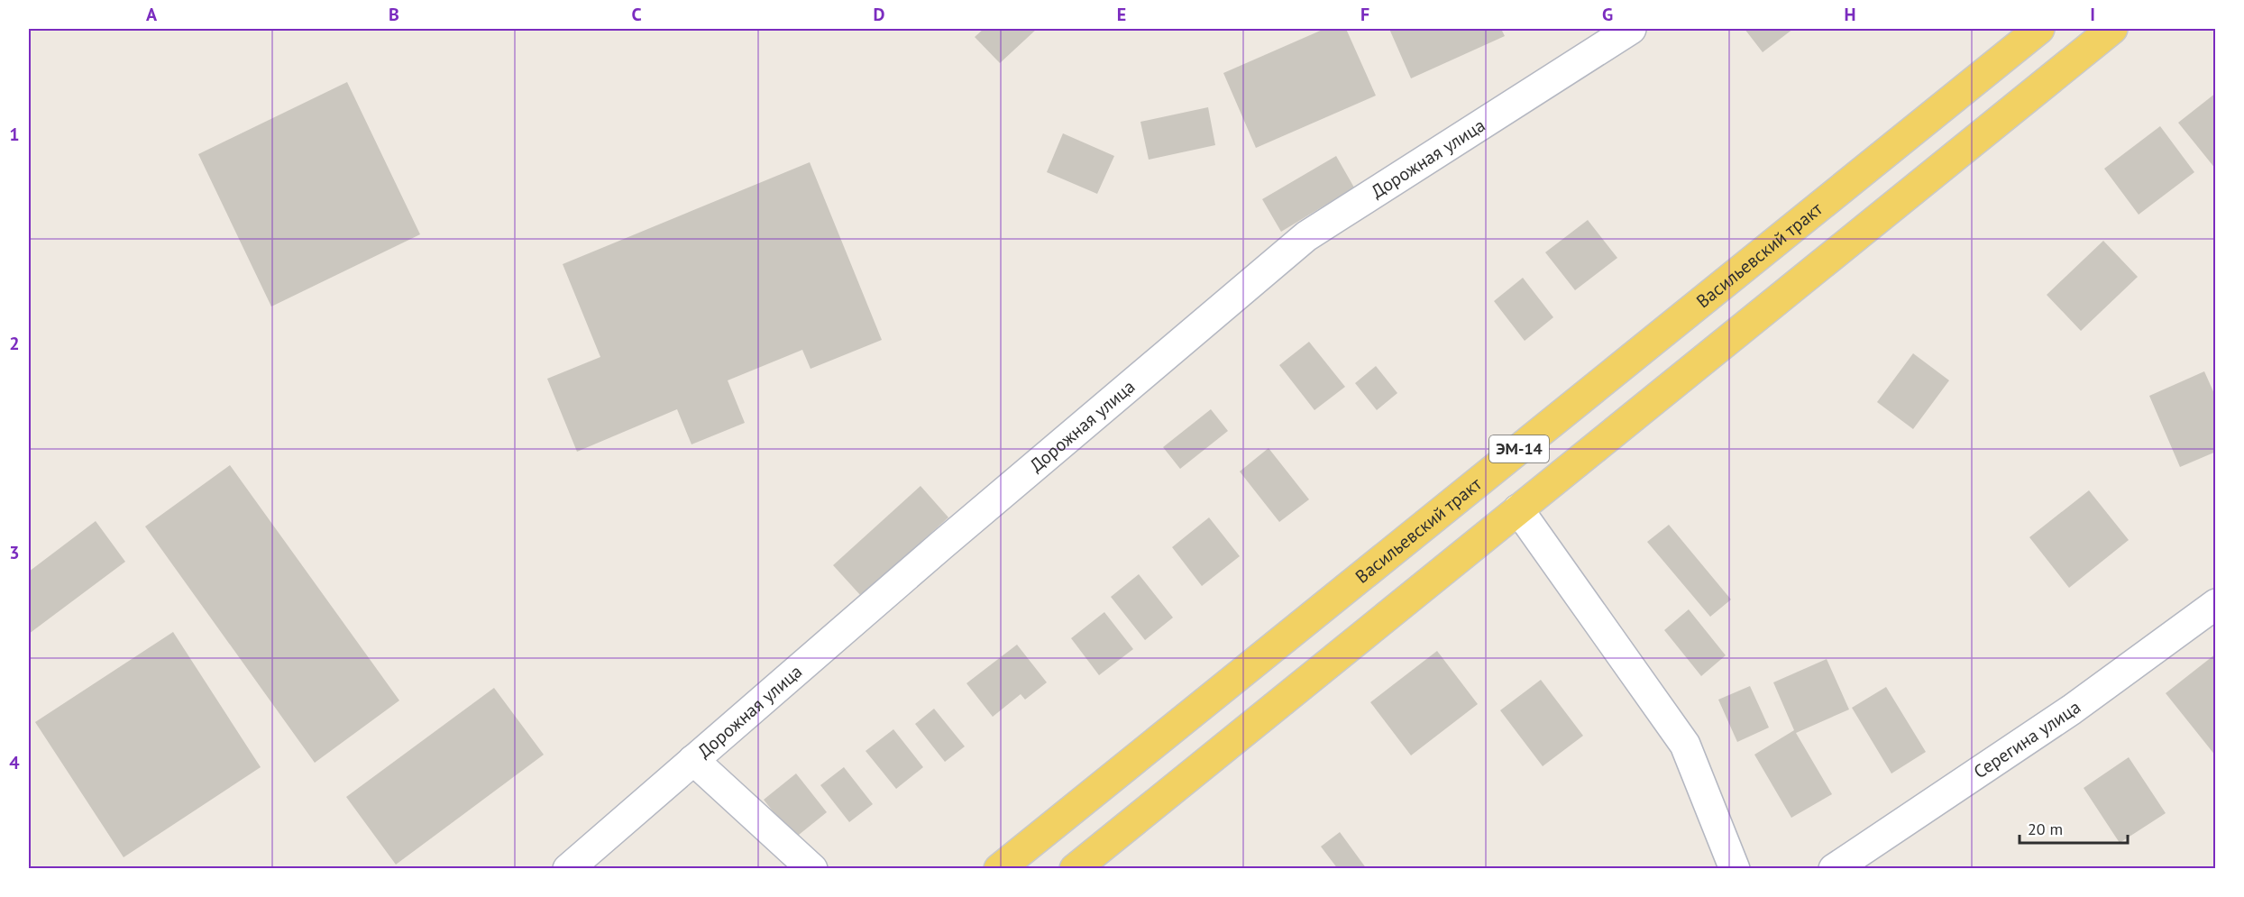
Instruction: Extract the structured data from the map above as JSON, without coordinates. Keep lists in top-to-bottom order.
{
  "streets": {
    "main road": ["Васильевский тракт", "ЭМ-14"],
    "street": ["Дорожная улица", "Серегина улица"]
  },
  "scale_bar": "20 m",
  "grid": {
    "columns": [
      "A",
      "B",
      "C",
      "D",
      "E",
      "F",
      "G",
      "H",
      "I"
    ],
    "rows": [
      "1",
      "2",
      "3",
      "4"
    ]
  }
}
